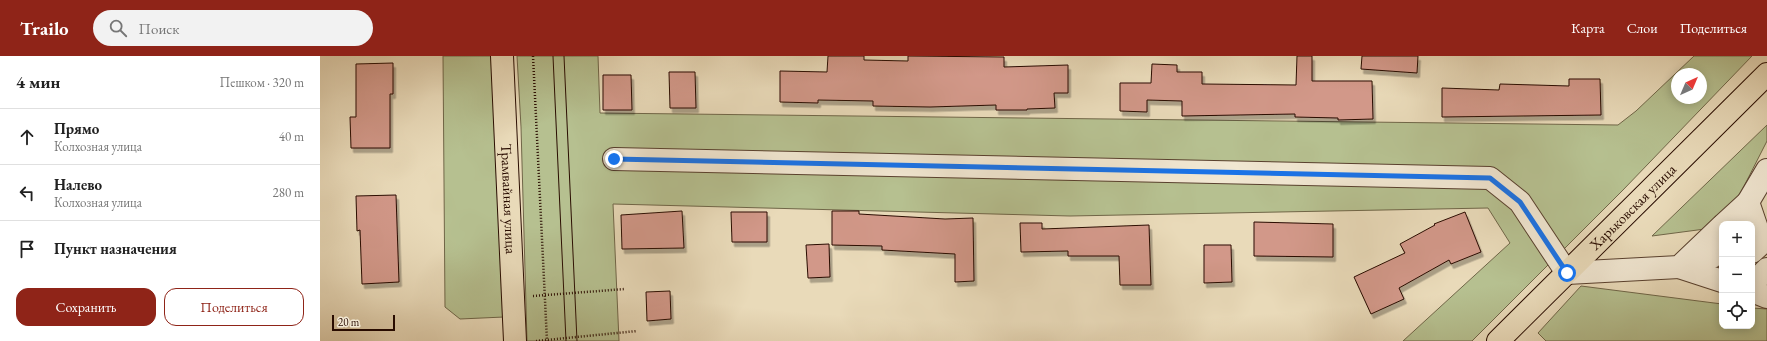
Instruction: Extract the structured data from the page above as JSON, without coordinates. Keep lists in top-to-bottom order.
{
  "streets": {
    "main road": ["Трамвайная улица", "Харьковская улица"]
  },
  "scale_bar": "20 m",
  "north": "top right",
  "page": {
    "header": "Trailo",
    "search": "Поиск",
    "nav": ["Карта", "Слои", "Поделиться"],
    "heading": ["4 мин", "Пешком · 320 m"],
    "list": [
      ["Прямо", "Колхозная улица", "40 m"],
      ["Налево", "Колхозная улица", "280 m"],
      "Пункт назначения"
    ],
    "map_buttons": ["+", "−"],
    "buttons": ["Сохранить", "Поделиться"],
    "scale": "20 m"
  }
}
